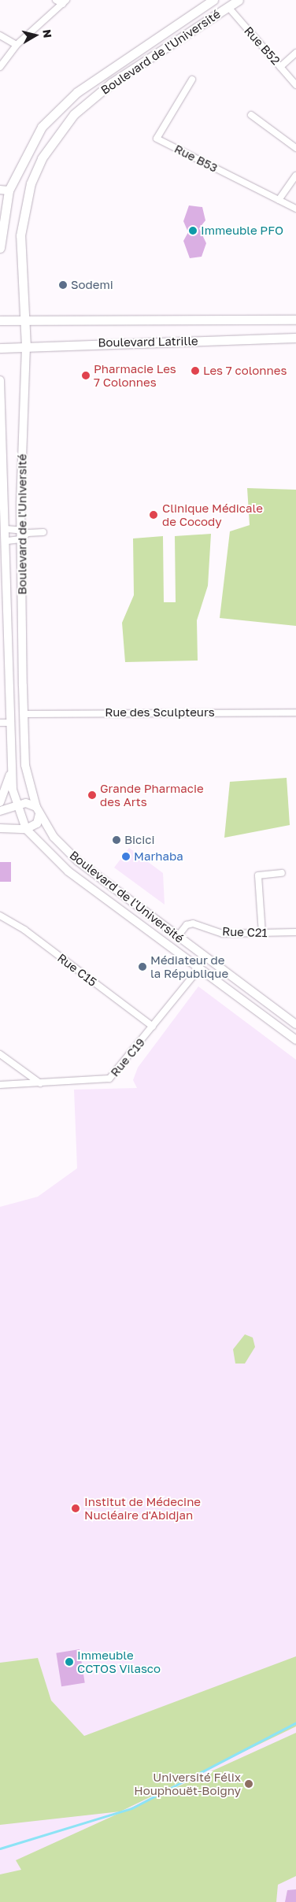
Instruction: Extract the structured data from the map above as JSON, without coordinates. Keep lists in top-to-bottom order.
{
  "streets": {
    "main road": ["Boulevard de l'Université", "Boulevard Latrille"],
    "street": [
      "Rue B52",
      "Rue B53",
      "Rue des Sculpteurs",
      "Rue C21",
      "Rue C15",
      "Rue C19"
    ]
  },
  "crossings": [
    ["Rue B52", "Boulevard de l'Université"],
    ["Boulevard de l'Université", "Boulevard Latrille"],
    ["Boulevard de l'Université", "Rue des Sculpteurs"],
    ["Boulevard de l'Université", "Rue C21"],
    ["Boulevard de l'Université", "Rue C19"],
    ["Rue C15", "Rue C19"]
  ],
  "places": [
    "Immeuble PFO",
    "Sodemi",
    "Les 7 colonnes",
    "Pharmacie Les 7 Colonnes",
    "Clinique Médicale de Cocody",
    "Grande Pharmacie des Arts",
    "Bicici",
    "Marhaba",
    "Médiateur de la République",
    "Institut de Médecine Nucléaire d'Abidjan",
    "Immeuble CCTOS Vilasco",
    "Université Félix Houphouët-Boigny"
  ],
  "north": "right"
}
